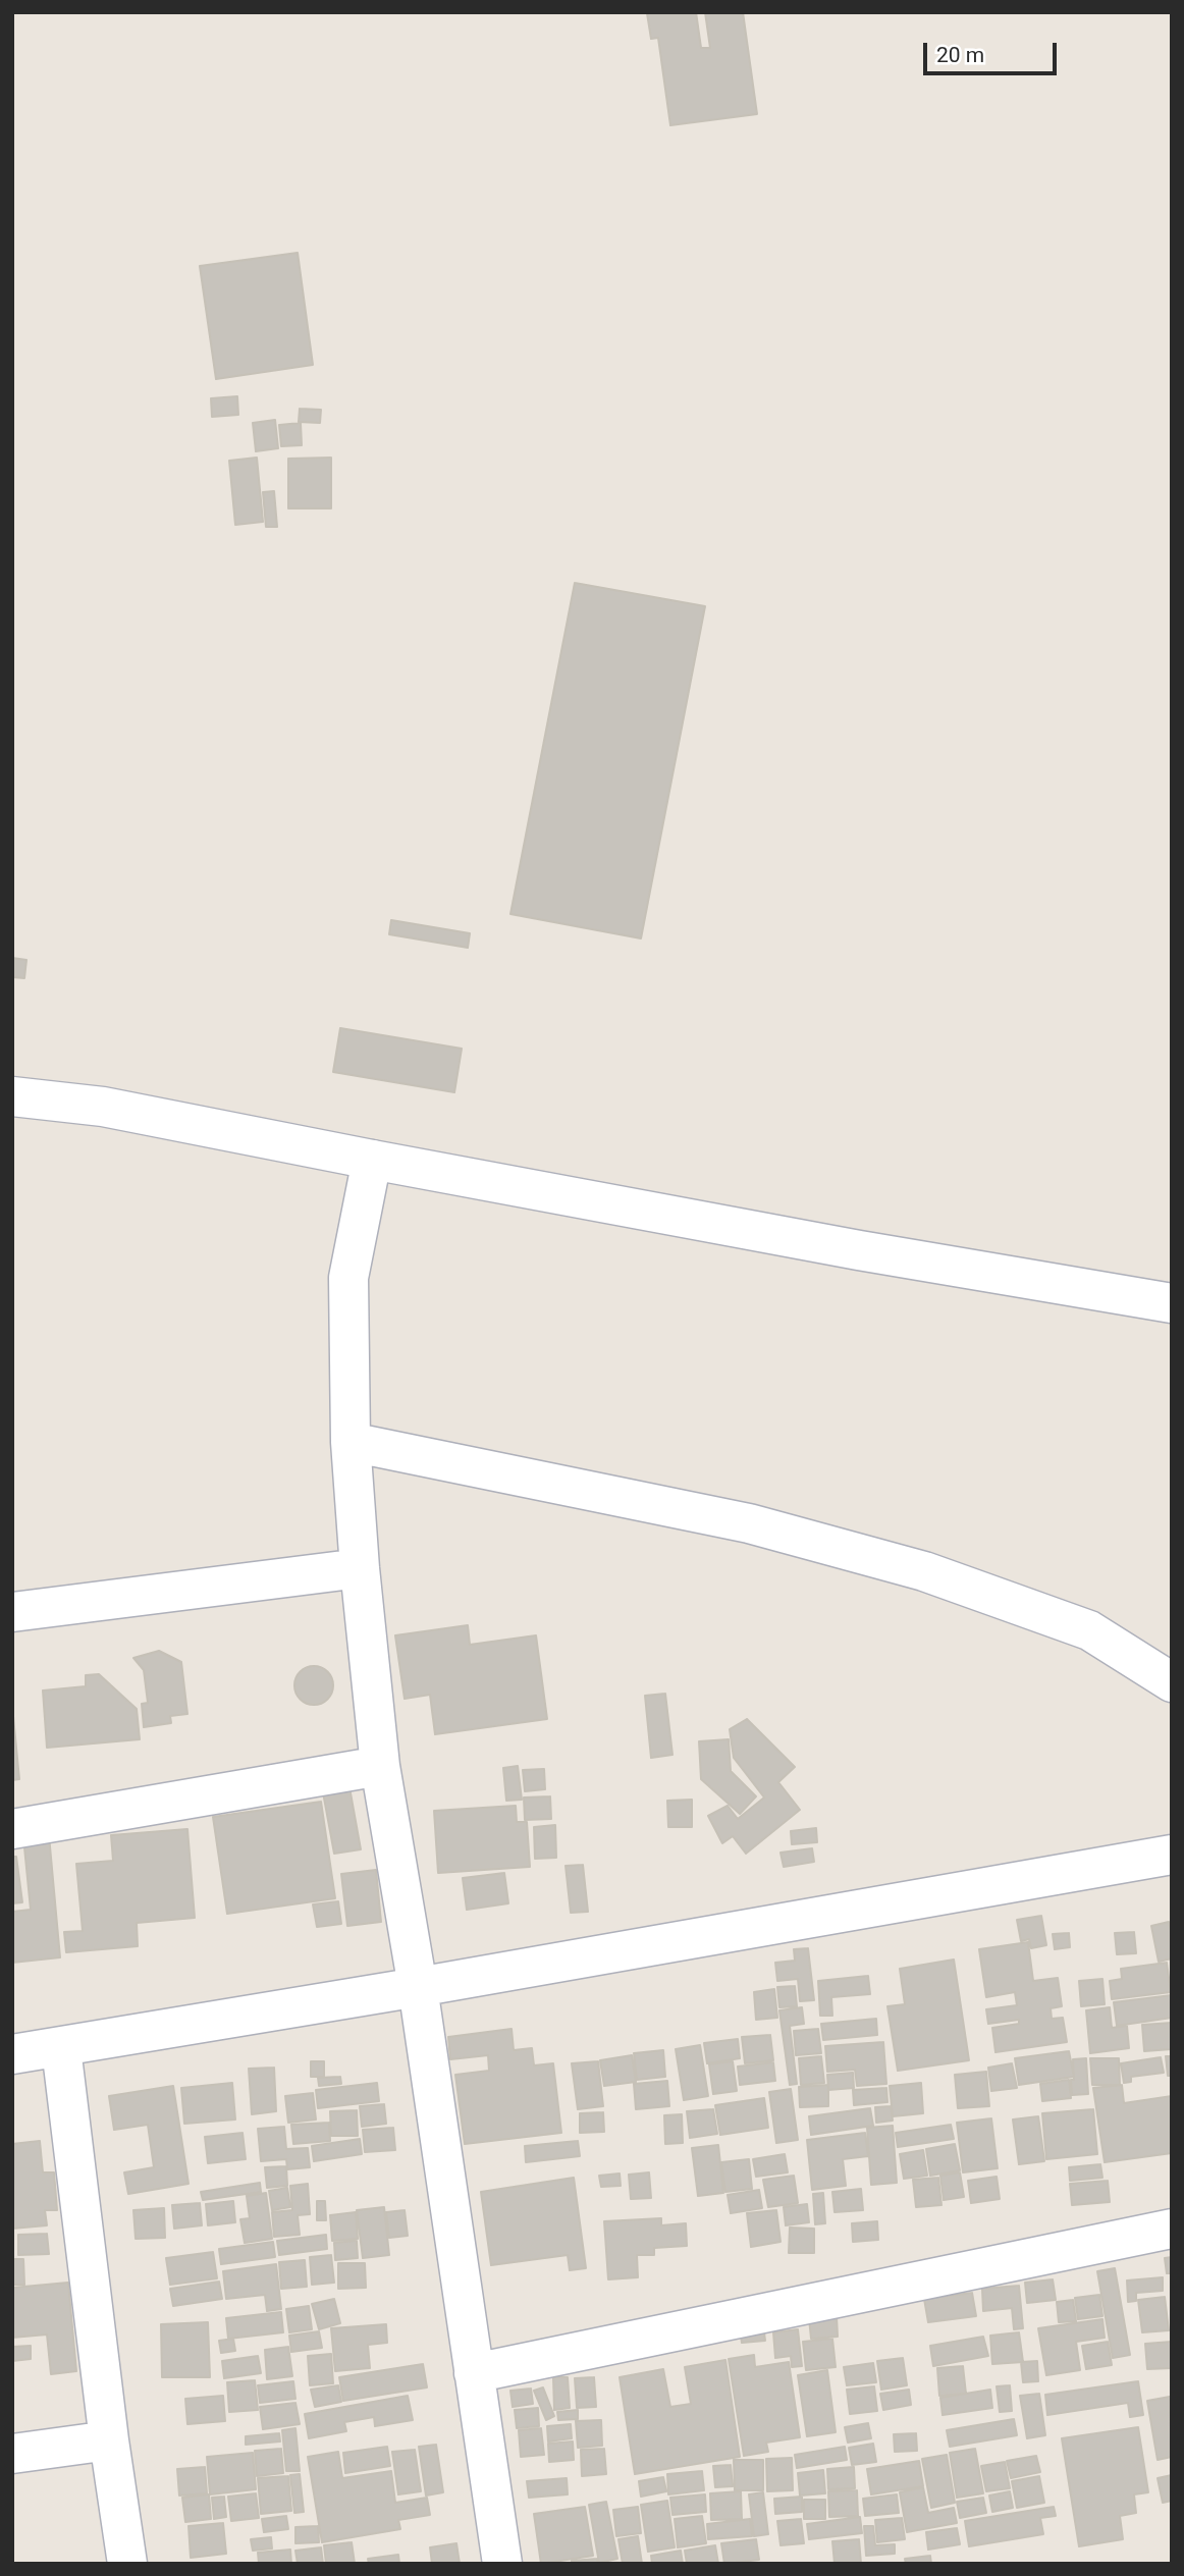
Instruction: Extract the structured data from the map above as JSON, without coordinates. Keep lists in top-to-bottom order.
{
  "scale_bar": "20 m"
}
